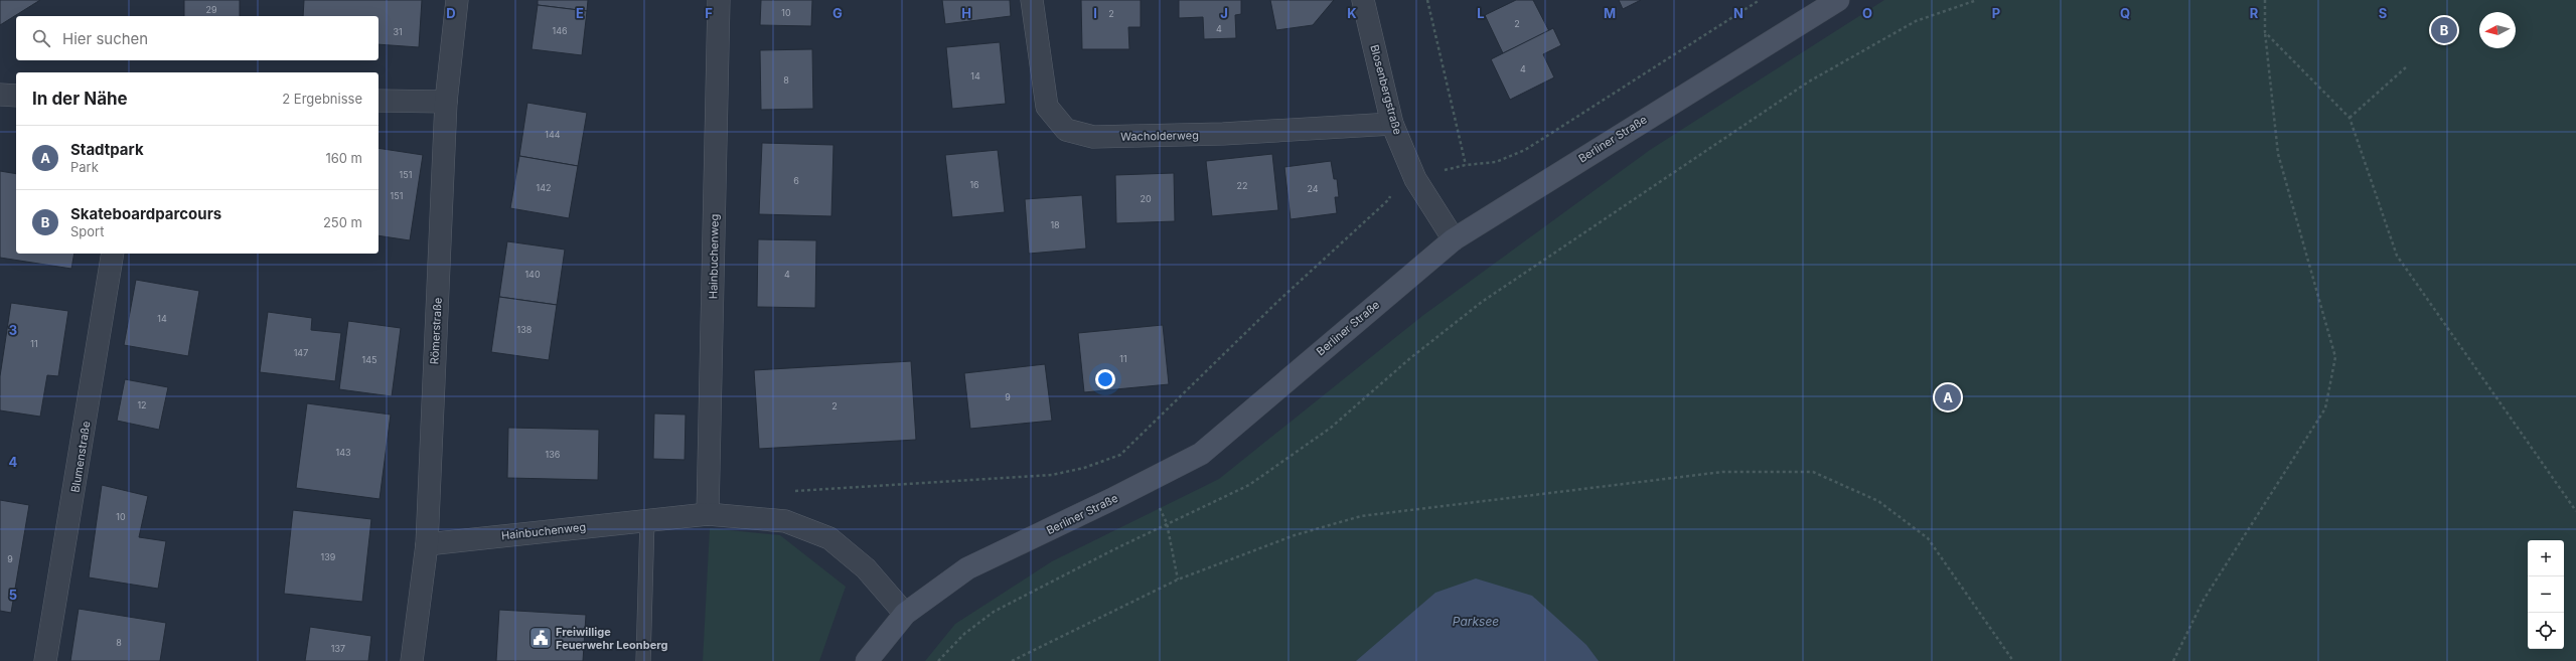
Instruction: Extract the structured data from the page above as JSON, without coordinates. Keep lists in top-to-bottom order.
{
  "streets": {
    "main road": ["Berliner Straße"],
    "street": [
      "Blosenbergstraße",
      "Wacholderweg",
      "Hainbuchenweg",
      "Römerstraße",
      "Blumenstraße"
    ]
  },
  "crossings": [
    ["Blosenbergstraße", "Wacholderweg"],
    ["Blosenbergstraße", "Berliner Straße"],
    ["Berliner Straße", "Hainbuchenweg"],
    ["Hainbuchenweg", "Römerstraße"]
  ],
  "water": ["Parksee"],
  "places": {
    "public building": ["Freiwillige Feuerwehr Leonberg"]
  },
  "house_numbers": [
    "29",
    "10",
    "2",
    "2",
    "4",
    "146",
    "31",
    "4",
    "14",
    "8",
    "144",
    "151",
    "6",
    "16",
    "22",
    "142",
    "24",
    "151",
    "20",
    "18",
    "140",
    "4",
    "14",
    "138",
    "11",
    "147",
    "11",
    "145",
    "9",
    "12",
    "2",
    "143",
    "136",
    "10",
    "139",
    "9",
    "8",
    "137"
  ],
  "north": "left",
  "page": {
    "pins": ["B", "A"],
    "search": "Hier suchen",
    "heading": ["In der Nähe", "2 Ergebnisse"],
    "list": [
      {
        "mark": "A",
        "name": "Stadtpark",
        "note": "Park",
        "value": "160 m"
      },
      {
        "mark": "B",
        "name": "Skateboardparcours",
        "note": "Sport",
        "value": "250 m"
      }
    ],
    "map_buttons": ["+", "−"]
  },
  "grid": {
    "columns": [
      "D",
      "E",
      "F",
      "G",
      "H",
      "I",
      "J",
      "K",
      "L",
      "M",
      "N",
      "O",
      "P",
      "Q",
      "R",
      "S"
    ],
    "rows": ["3", "4", "5"]
  }
}
